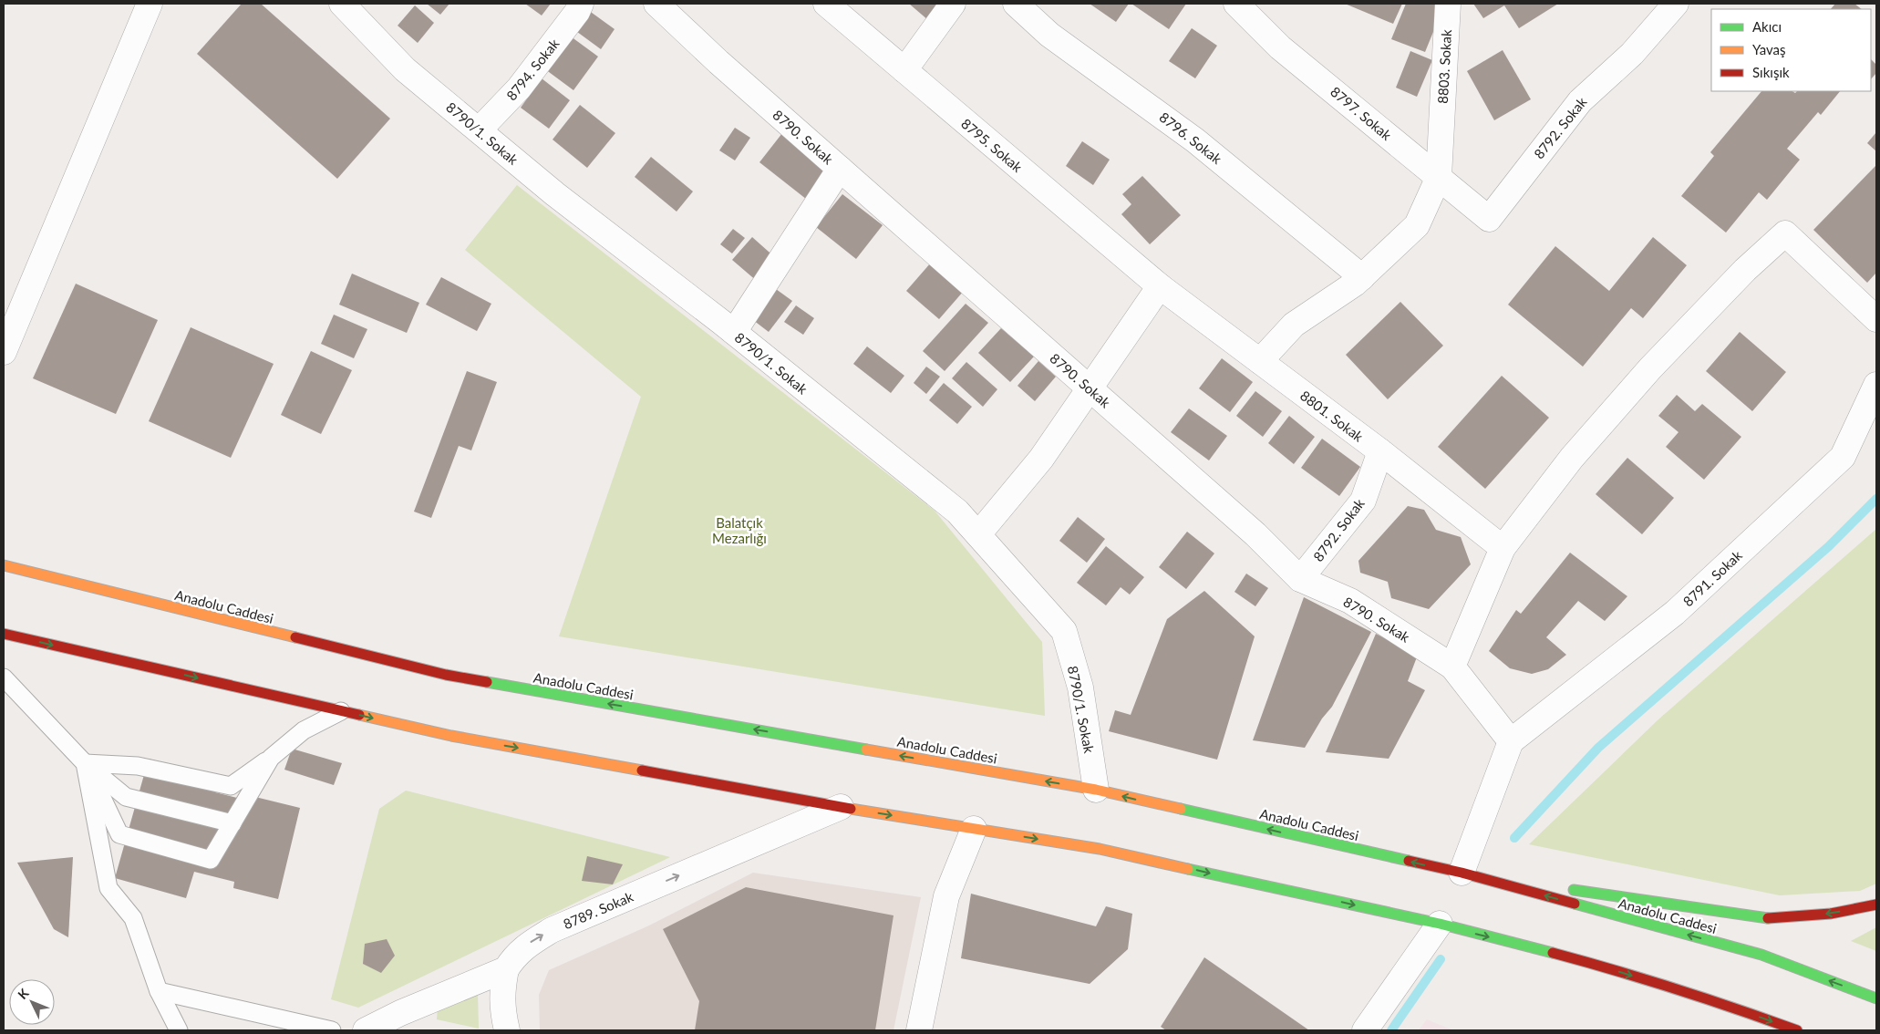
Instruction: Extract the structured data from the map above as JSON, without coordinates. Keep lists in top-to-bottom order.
{
  "streets": {
    "highway": ["Anadolu Caddesi"],
    "street": [
      "8803. Sokak",
      "8794. Sokak",
      "8797. Sokak",
      "8792. Sokak",
      "8790/1. Sokak",
      "8790. Sokak",
      "8796. Sokak",
      "8795. Sokak",
      "8801. Sokak",
      "8791. Sokak",
      "8789. Sokak"
    ]
  },
  "crossings": [
    ["8803. Sokak", "8797. Sokak"],
    ["8794. Sokak", "8790/1. Sokak"],
    ["8797. Sokak", "8792. Sokak"],
    ["8792. Sokak", "8790. Sokak"],
    ["8792. Sokak", "8801. Sokak"],
    ["8790/1. Sokak", "Anadolu Caddesi"],
    ["8790. Sokak", "8791. Sokak"],
    ["8795. Sokak", "8801. Sokak"]
  ],
  "one_way": ["8789. Sokak"],
  "parks": ["Balatçık Mezarlığı"],
  "legend": ["Akıcı", "Yavaş", "Sıkışık"],
  "north": "top left"
}
